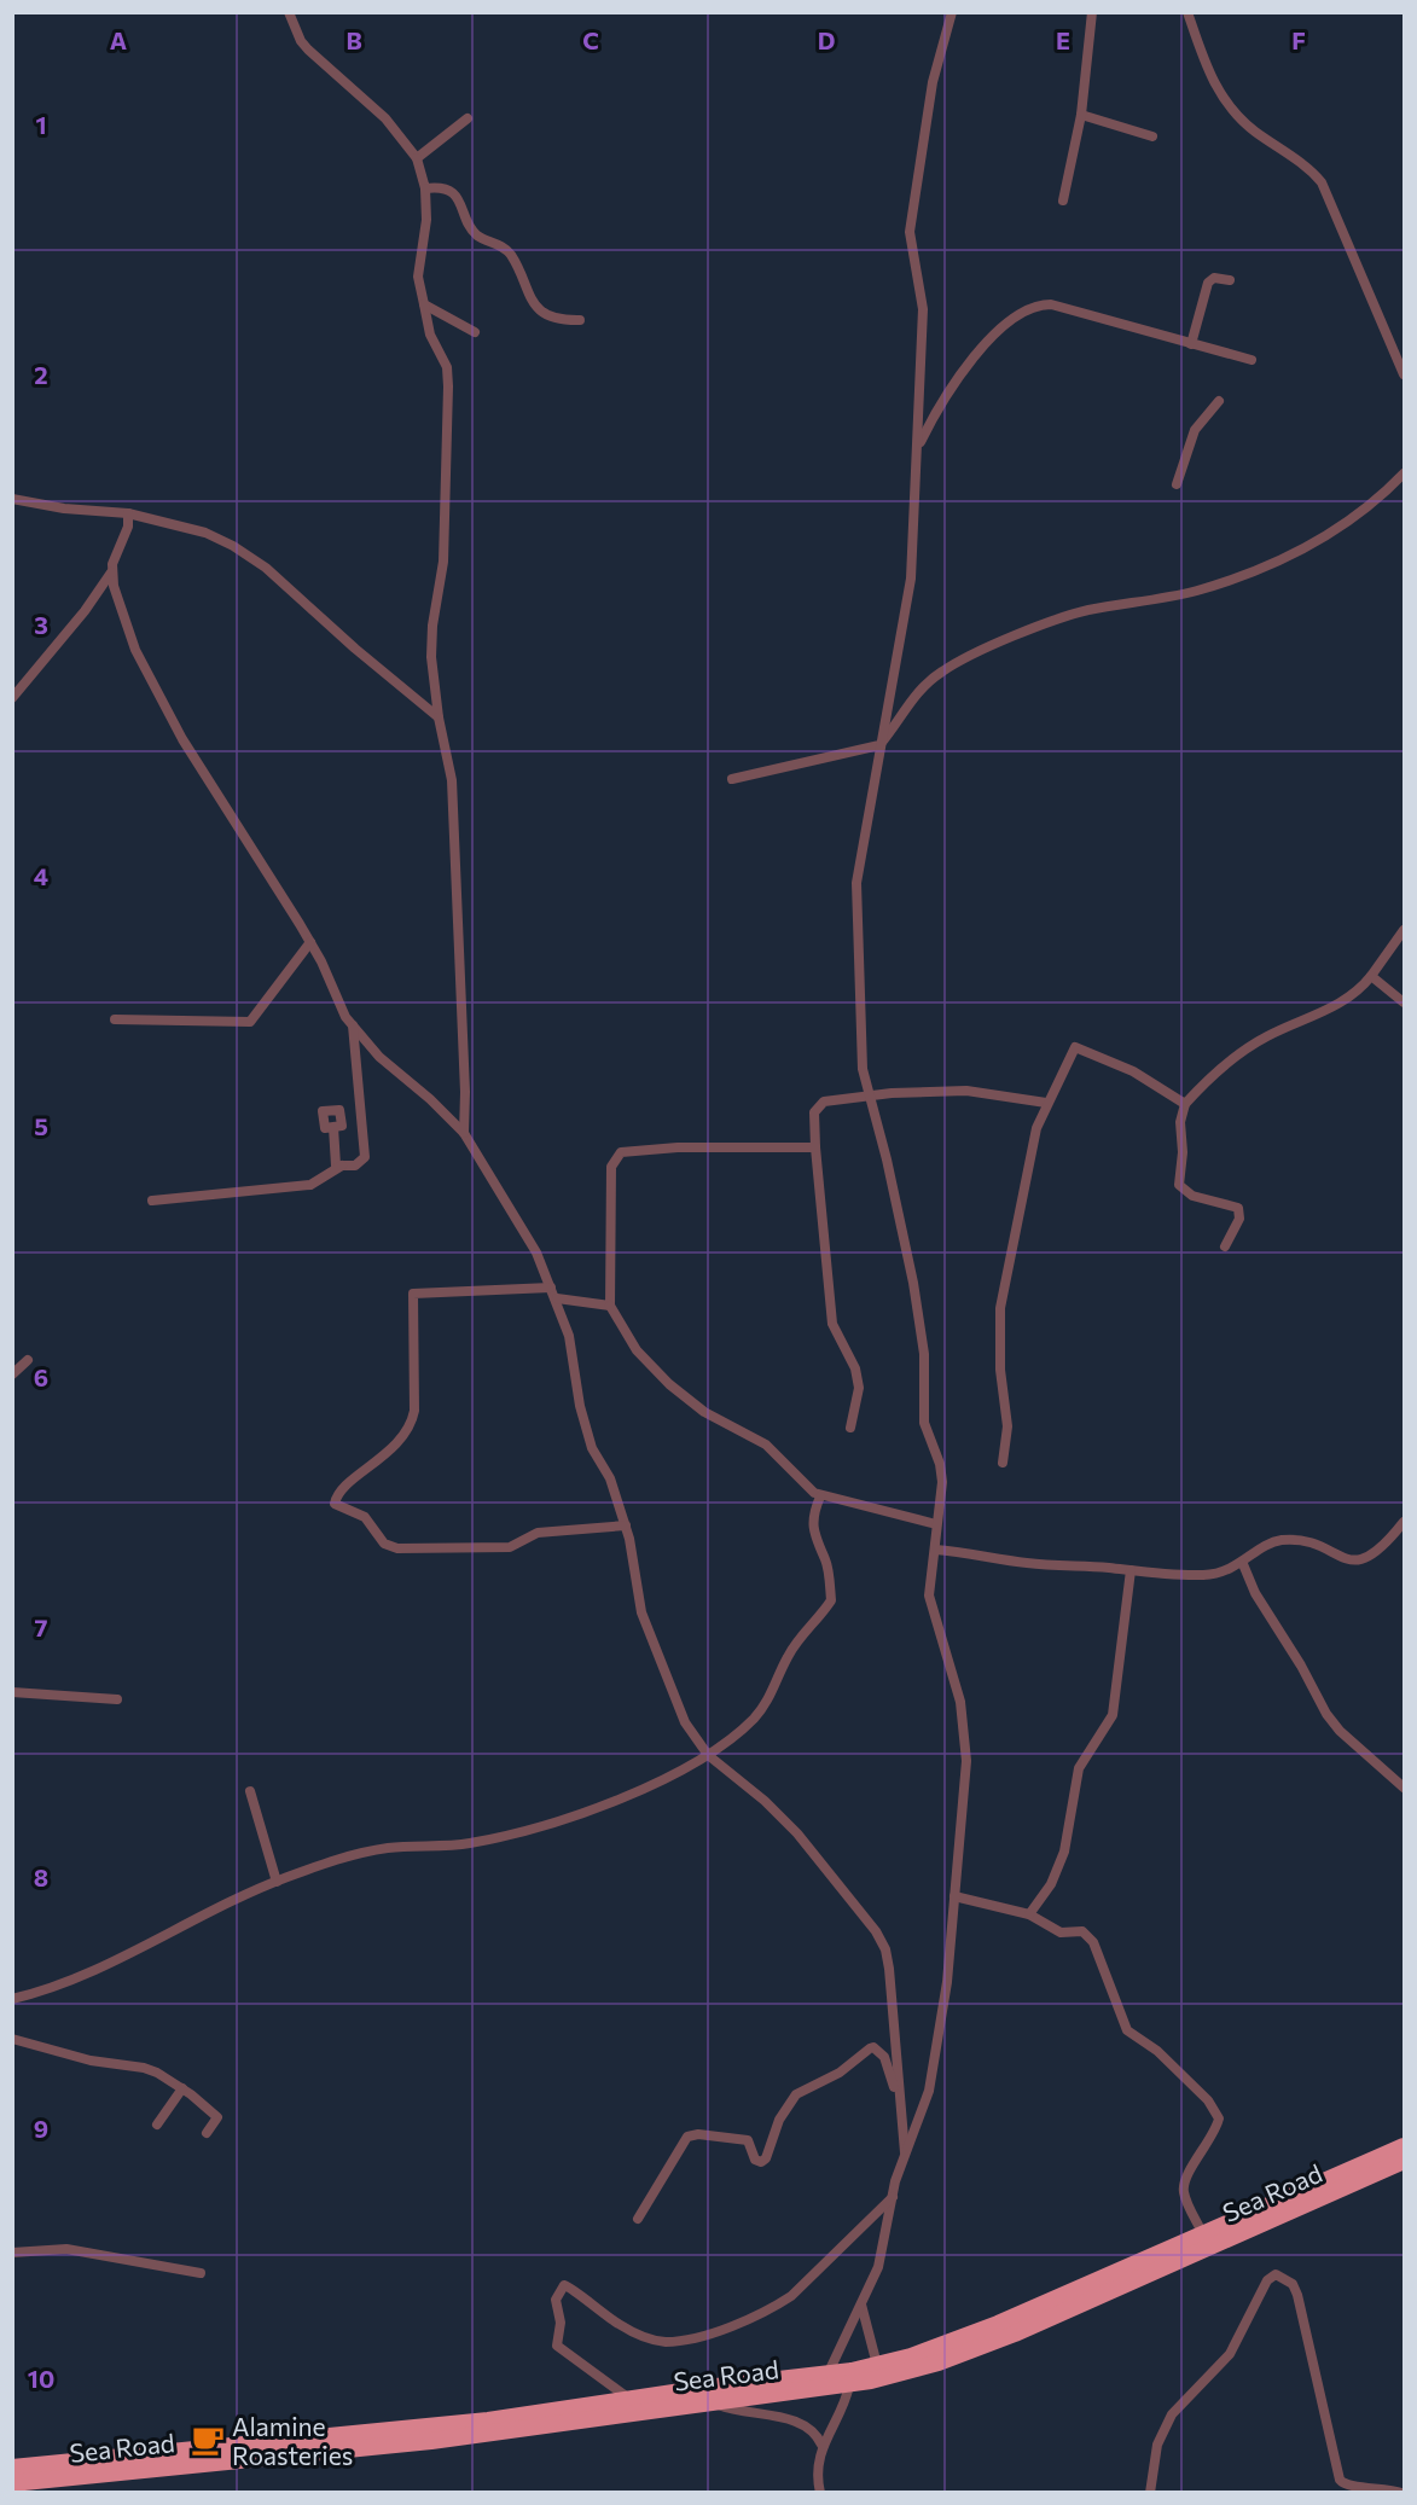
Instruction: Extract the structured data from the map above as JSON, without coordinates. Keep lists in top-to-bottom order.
{
  "streets": {
    "highway": ["Sea Road"]
  },
  "places": {
    "cafe": ["Alamine Roasteries"]
  },
  "grid": {
    "columns": [
      "A",
      "B",
      "C",
      "D",
      "E",
      "F"
    ],
    "rows": [
      "1",
      "2",
      "3",
      "4",
      "5",
      "6",
      "7",
      "8",
      "9",
      "10"
    ]
  }
}
